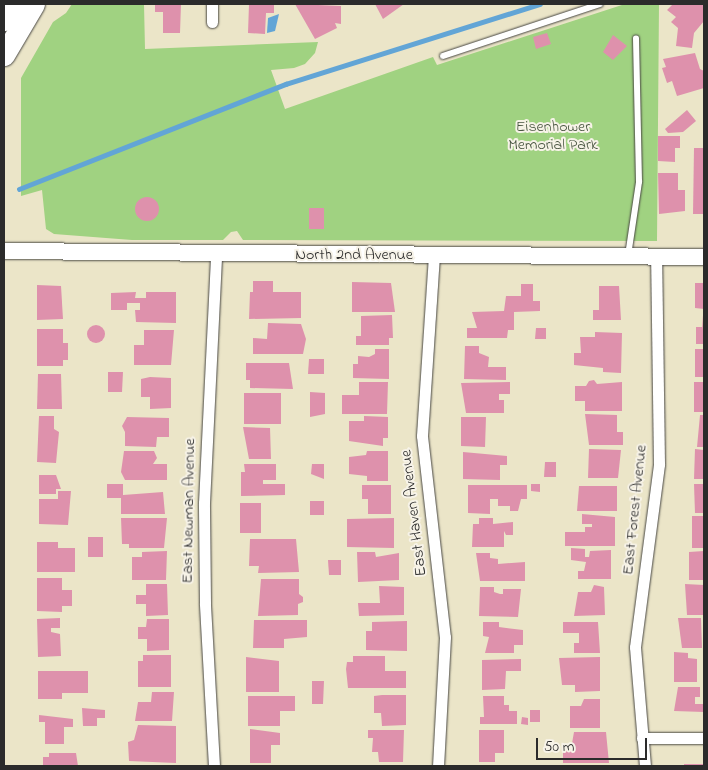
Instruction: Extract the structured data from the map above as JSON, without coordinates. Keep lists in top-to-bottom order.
{
  "streets": {
    "street": [
      "North 2nd Avenue",
      "East Forest Avenue",
      "East Newman Avenue",
      "East Haven Avenue"
    ]
  },
  "crossings": [
    ["North 2nd Avenue", "East Forest Avenue"],
    ["North 2nd Avenue", "East Newman Avenue"],
    ["North 2nd Avenue", "East Haven Avenue"]
  ],
  "parks": ["Eisenhower Memorial Park"],
  "scale_bar": "50 m"
}
